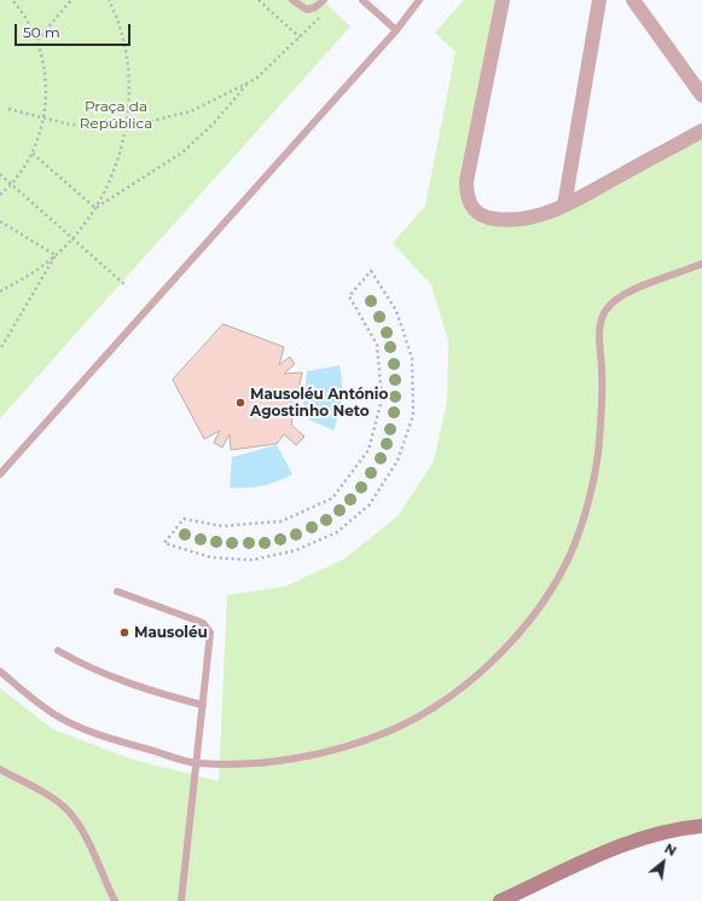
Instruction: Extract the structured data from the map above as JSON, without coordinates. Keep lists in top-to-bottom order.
{
  "parks": ["Praça da República"],
  "places": ["Mausoléu António Agostinho Neto", "Mausoléu"],
  "scale_bar": "50 m",
  "north": "top right"
}
